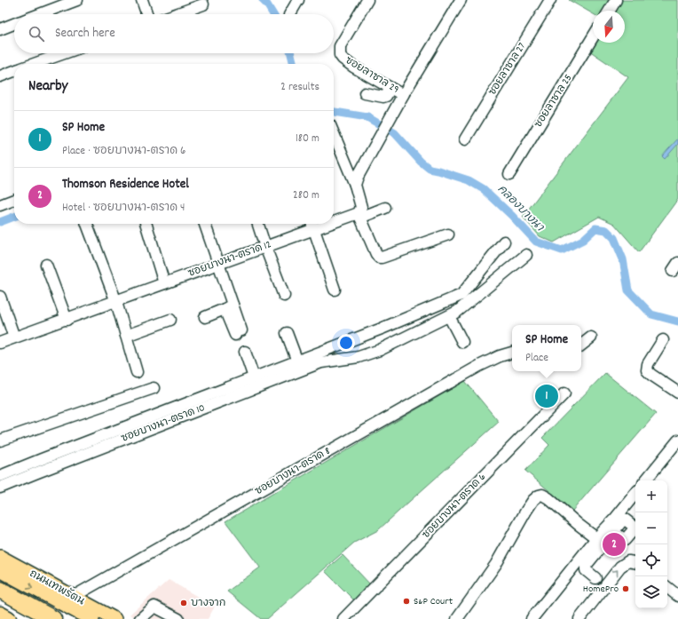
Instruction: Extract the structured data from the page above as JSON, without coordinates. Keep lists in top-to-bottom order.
{
  "streets": {
    "main road": ["ถนนเทพรัตน"],
    "street": [
      "ซอยลาซาล 27",
      "ซอยลาซาล 29",
      "ซอยลาซาล 25",
      "ซอยบางนา-ตราด 12",
      "ซอยบางนา-ตราด 10",
      "ซอยบางนา-ตราด 8",
      "ซอยบางนา-ตราด 6"
    ]
  },
  "crossings": [
    ["ซอยบางนา-ตราด 8", "ถนนเทพรัตน"]
  ],
  "water": ["คลองบางนา"],
  "places": ["HomePro", "S&P Court", "บางจาก"],
  "north": "bottom",
  "page": {
    "search": "Search here",
    "heading": ["Nearby", "2 results"],
    "list": [
      {
        "mark": "1",
        "name": "SP Home",
        "note": "Place · ซอยบางนา-ตราด 6",
        "value": "180 m"
      },
      {
        "mark": "2",
        "name": "Thomson Residence Hotel",
        "note": "Hotel · ซอยบางนา-ตราด 4",
        "value": "280 m"
      }
    ],
    "popup": ["SP Home", "Place"],
    "pins": ["1", "2"],
    "map_buttons": ["+", "−"]
  }
}
